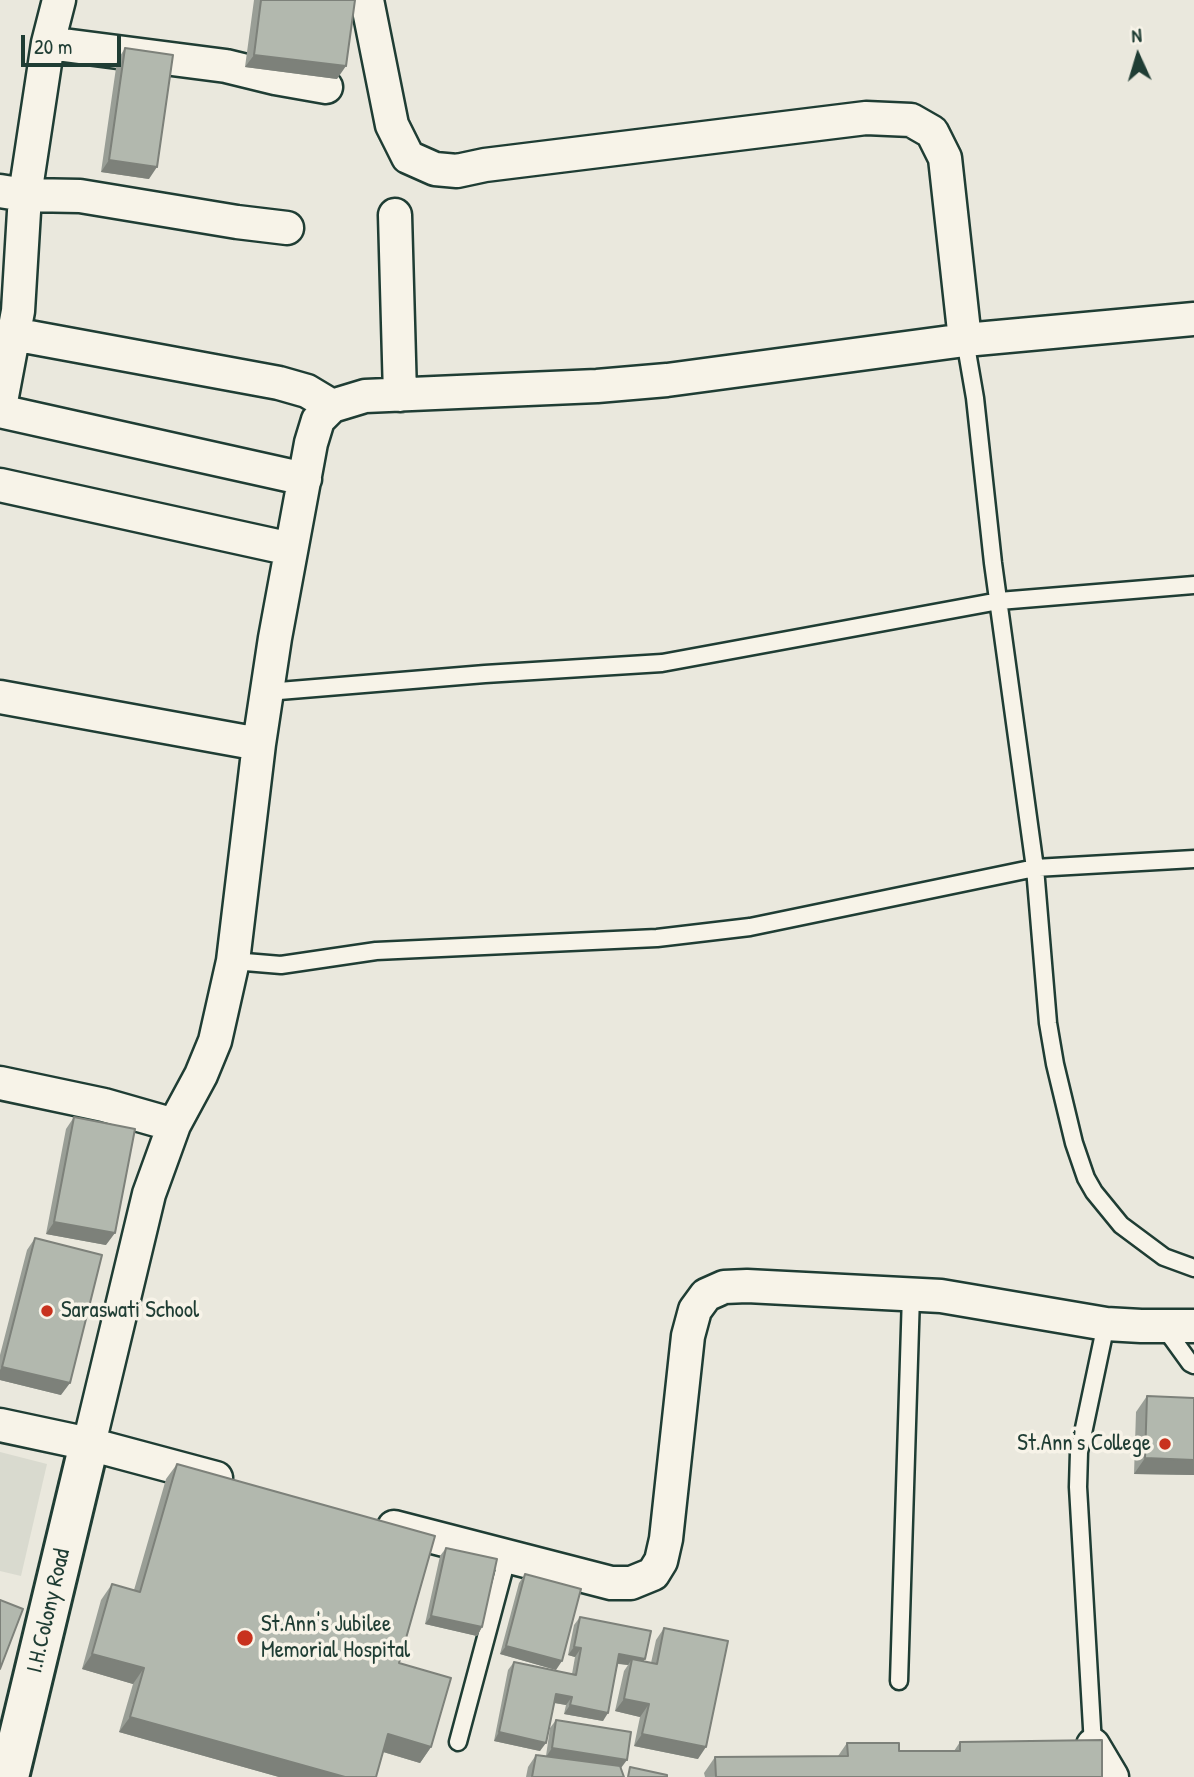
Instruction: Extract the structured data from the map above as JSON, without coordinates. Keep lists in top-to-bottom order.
{
  "streets": {
    "street": ["I.H.Colony Road"]
  },
  "places": ["Saraswati School", "St.Ann's College", "St.Ann's Jubilee Memorial Hospital"],
  "scale_bar": "20 m",
  "north": "top"
}
